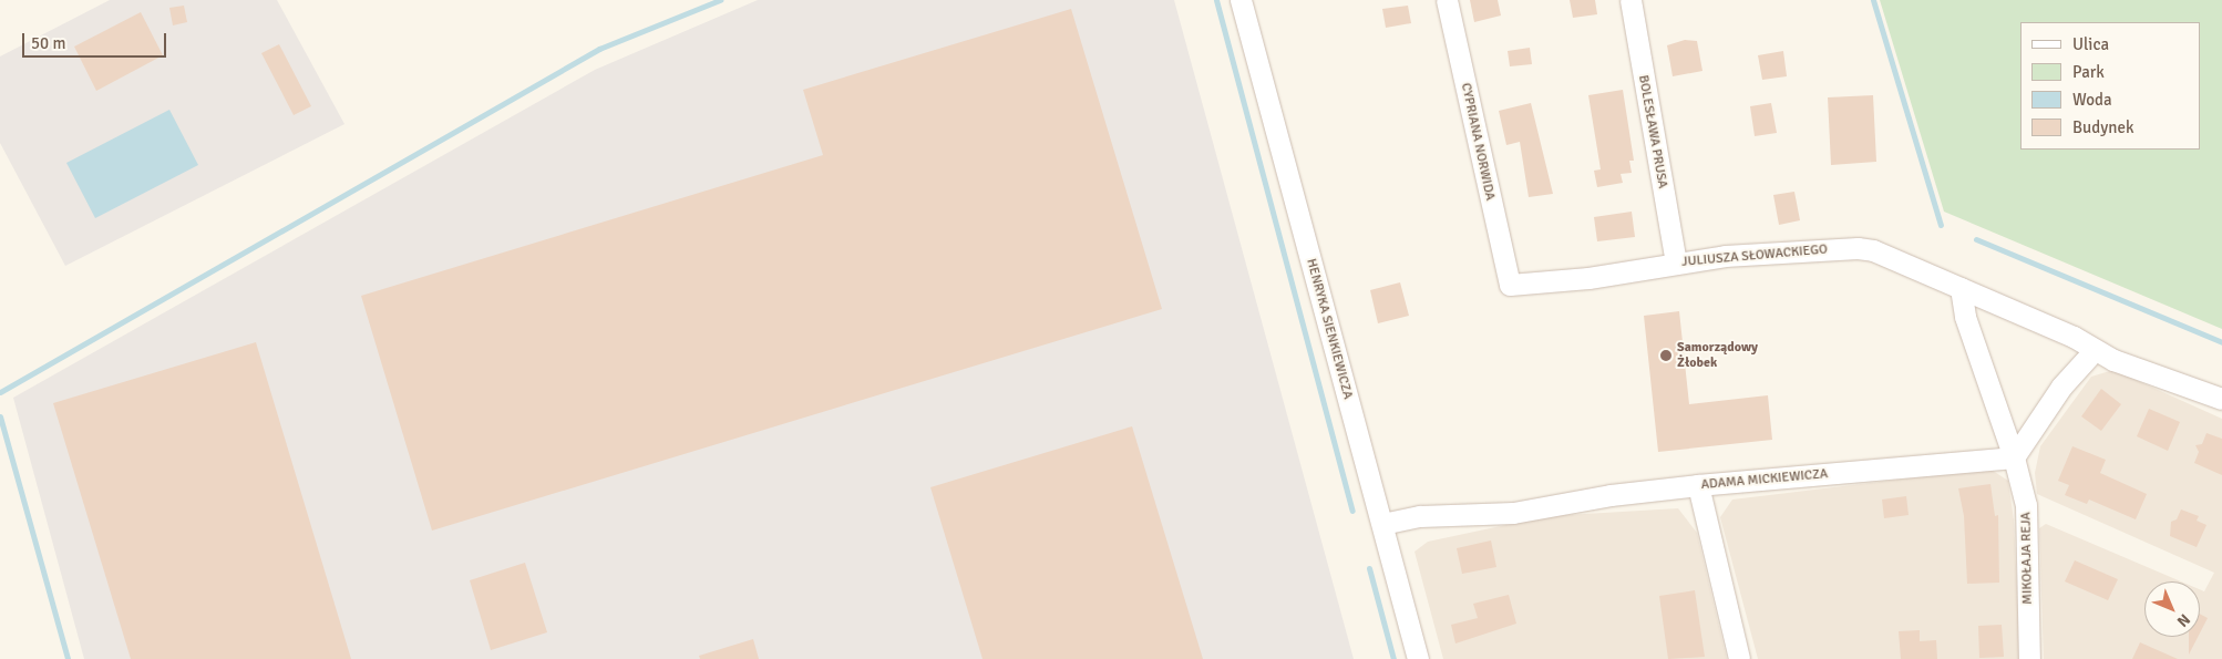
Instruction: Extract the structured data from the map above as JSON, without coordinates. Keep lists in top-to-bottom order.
{
  "streets": {
    "street": [
      "BOLESŁAWA PRUSA",
      "CYPRIANA NORWIDA",
      "JULIUSZA SŁOWACKIEGO",
      "HENRYKA SIENKIEWICZA",
      "ADAMA MICKIEWICZA",
      "MIKOŁAJA REJA"
    ]
  },
  "crossings": [
    ["BOLESŁAWA PRUSA", "JULIUSZA SŁOWACKIEGO"],
    ["CYPRIANA NORWIDA", "JULIUSZA SŁOWACKIEGO"],
    ["JULIUSZA SŁOWACKIEGO", "MIKOŁAJA REJA"],
    ["HENRYKA SIENKIEWICZA", "ADAMA MICKIEWICZA"],
    ["ADAMA MICKIEWICZA", "MIKOŁAJA REJA"]
  ],
  "places": ["Samorządowy Żłobek"],
  "legend": [
    "Ulica",
    "Park",
    "Woda",
    "Budynek"
  ],
  "scale_bar": "50 m",
  "north": "bottom right"
}
